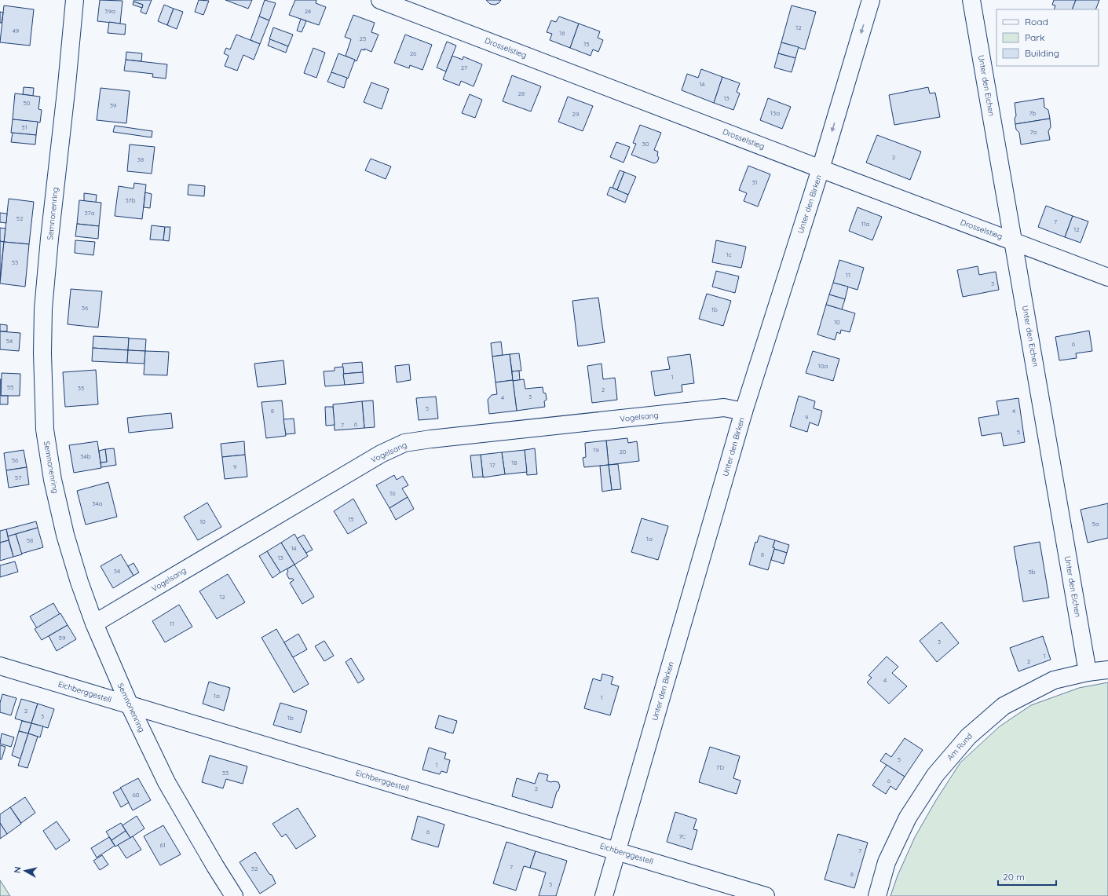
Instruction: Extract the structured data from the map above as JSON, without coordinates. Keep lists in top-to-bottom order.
{
  "streets": {
    "street": [
      "Drosselstieg",
      "Unter den Eichen",
      "Unter den Birken",
      "Semnonenring",
      "Vogelsang",
      "Eichberggestell",
      "Am Rund"
    ]
  },
  "crossings": [
    ["Drosselstieg", "Unter den Eichen"],
    ["Drosselstieg", "Unter den Birken"],
    ["Unter den Eichen", "Am Rund"],
    ["Unter den Birken", "Vogelsang"],
    ["Unter den Birken", "Eichberggestell"],
    ["Semnonenring", "Vogelsang"],
    ["Semnonenring", "Eichberggestell"]
  ],
  "house_numbers": [
    "39a",
    "24",
    "12",
    "49",
    "16",
    "25",
    "15",
    "26",
    "27",
    "14",
    "28",
    "13",
    "50",
    "39",
    "13a",
    "7b",
    "29",
    "51",
    "7a",
    "30",
    "2",
    "38",
    "31",
    "37b",
    "37a",
    "52",
    "7",
    "11a",
    "12",
    "1c",
    "53",
    "11",
    "3",
    "36",
    "1b",
    "10",
    "54",
    "6",
    "10a",
    "1",
    "55",
    "35",
    "2",
    "3",
    "4",
    "5",
    "8",
    "4",
    "9",
    "6",
    "7",
    "5",
    "19",
    "20",
    "34b",
    "56",
    "18",
    "17",
    "9",
    "57",
    "16",
    "34a",
    "15",
    "10",
    "5a",
    "1a",
    "58",
    "14",
    "8",
    "13",
    "34",
    "5b",
    "12",
    "11",
    "59",
    "3",
    "1",
    "2",
    "4",
    "1a",
    "1",
    "2",
    "3",
    "1b",
    "5",
    "1",
    "7D",
    "33",
    "6",
    "2",
    "60",
    "6",
    "7C",
    "61",
    "7",
    "7",
    "32",
    "8",
    "3"
  ],
  "legend": ["Road", "Park", "Building"],
  "scale_bar": "20 m",
  "north": "left"
}
